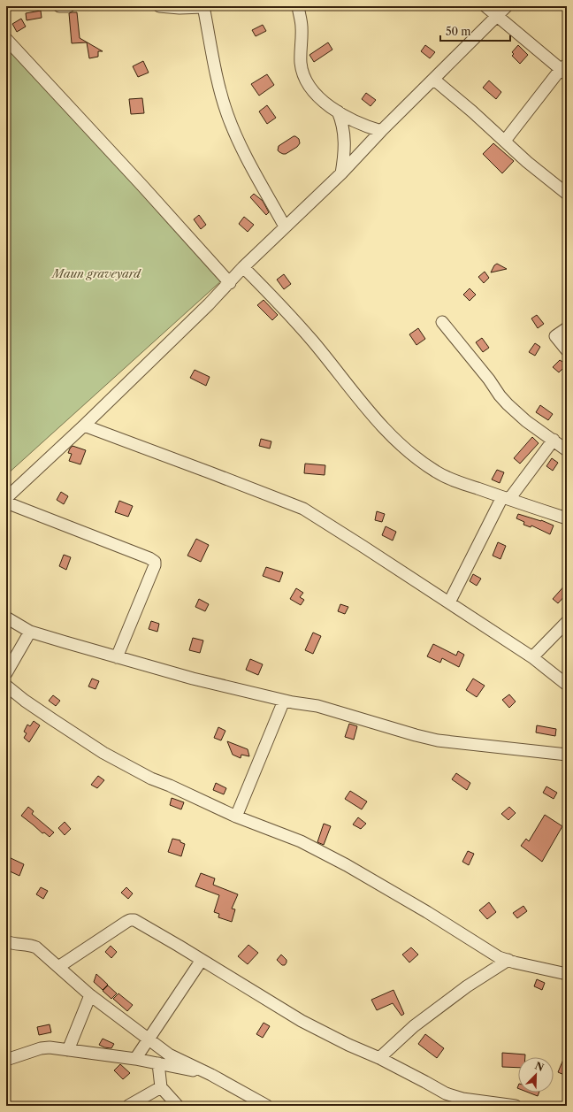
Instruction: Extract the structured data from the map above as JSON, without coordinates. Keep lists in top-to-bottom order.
{
  "parks": ["Maun graveyard"],
  "scale_bar": "50 m",
  "north": "top right"
}
